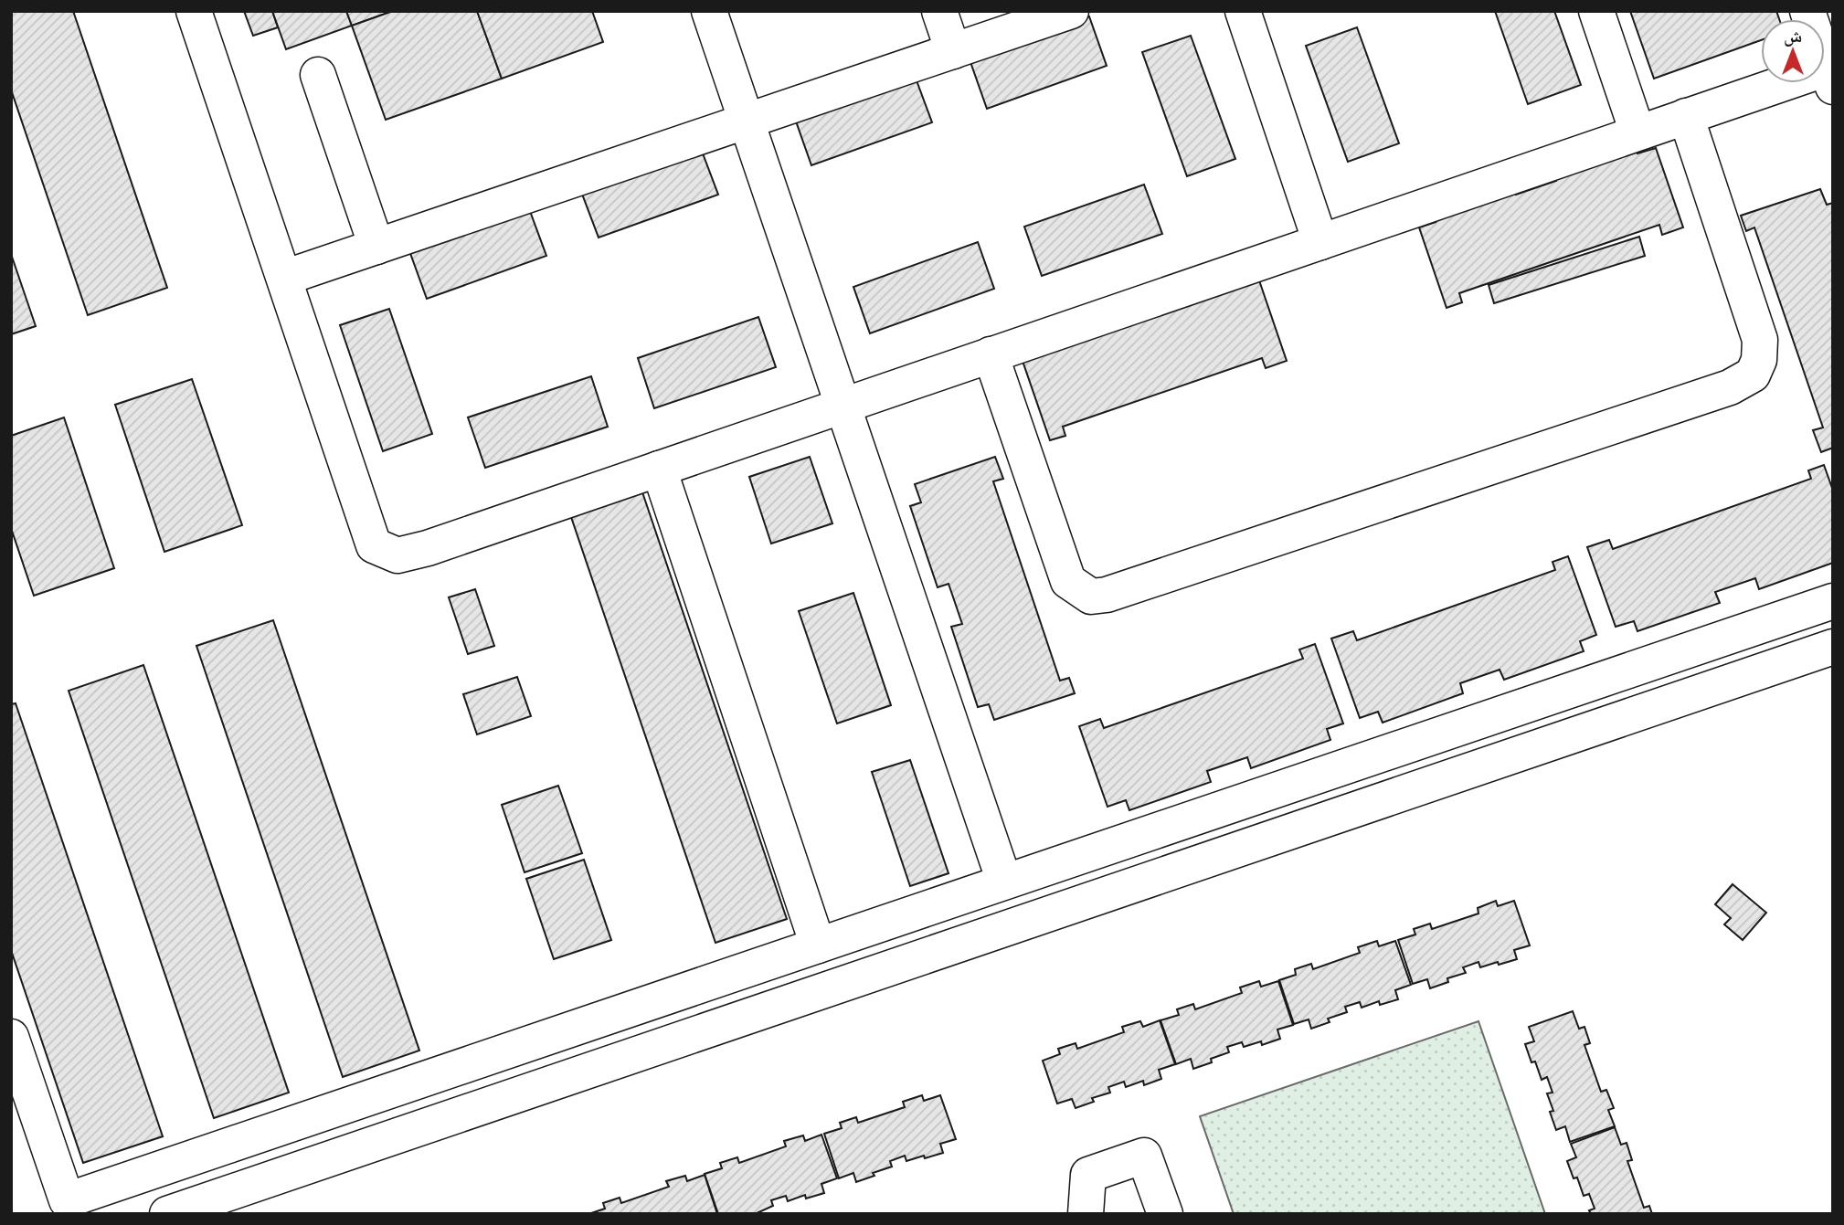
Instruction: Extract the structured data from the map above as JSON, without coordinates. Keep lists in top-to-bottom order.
{
  "north": "top"
}
